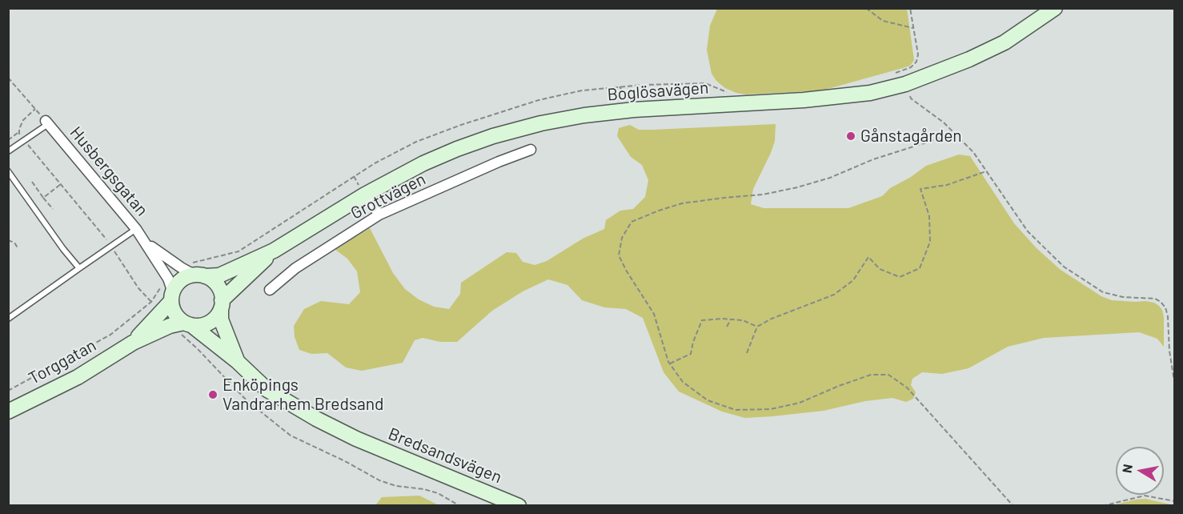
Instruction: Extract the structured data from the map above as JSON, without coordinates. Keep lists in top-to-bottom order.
{
  "streets": {
    "street": [
      "Boglösavägen",
      "Husbergsgatan",
      "Grottvägen",
      "Torggatan",
      "Bredsandsvägen"
    ]
  },
  "crossings": [
    ["Boglösavägen", "Husbergsgatan"],
    ["Boglösavägen", "Torggatan"],
    ["Boglösavägen", "Bredsandsvägen"],
    ["Husbergsgatan", "Torggatan"],
    ["Husbergsgatan", "Bredsandsvägen"],
    ["Torggatan", "Bredsandsvägen"]
  ],
  "places": ["Gånstagården", "Enköpings Vandrarhem Bredsand"],
  "north": "left"
}
